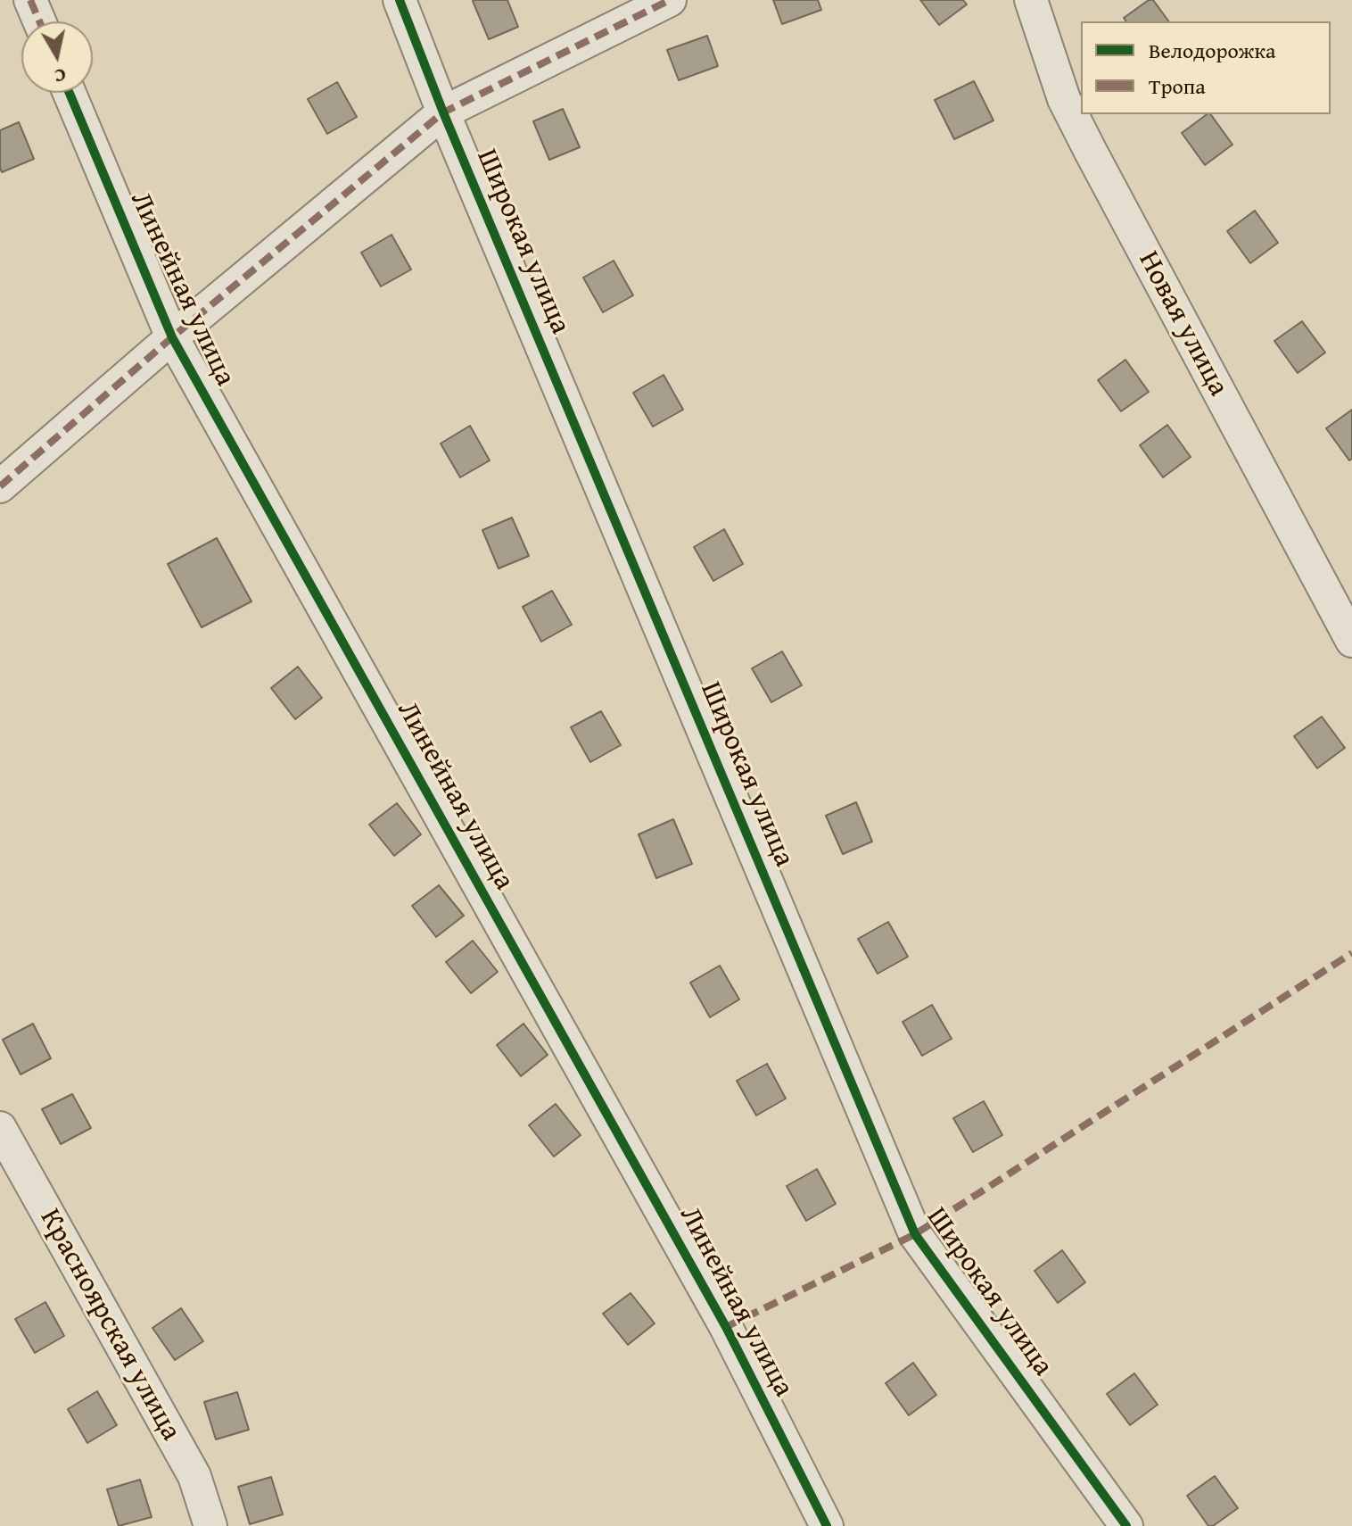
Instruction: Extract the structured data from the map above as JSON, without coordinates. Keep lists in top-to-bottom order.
{
  "streets": {
    "street": [
      "Широкая улица",
      "Линейная улица",
      "Новая улица",
      "Красноярская улица"
    ]
  },
  "legend": ["Велодорожка", "Тропа"],
  "north": "bottom"
}
